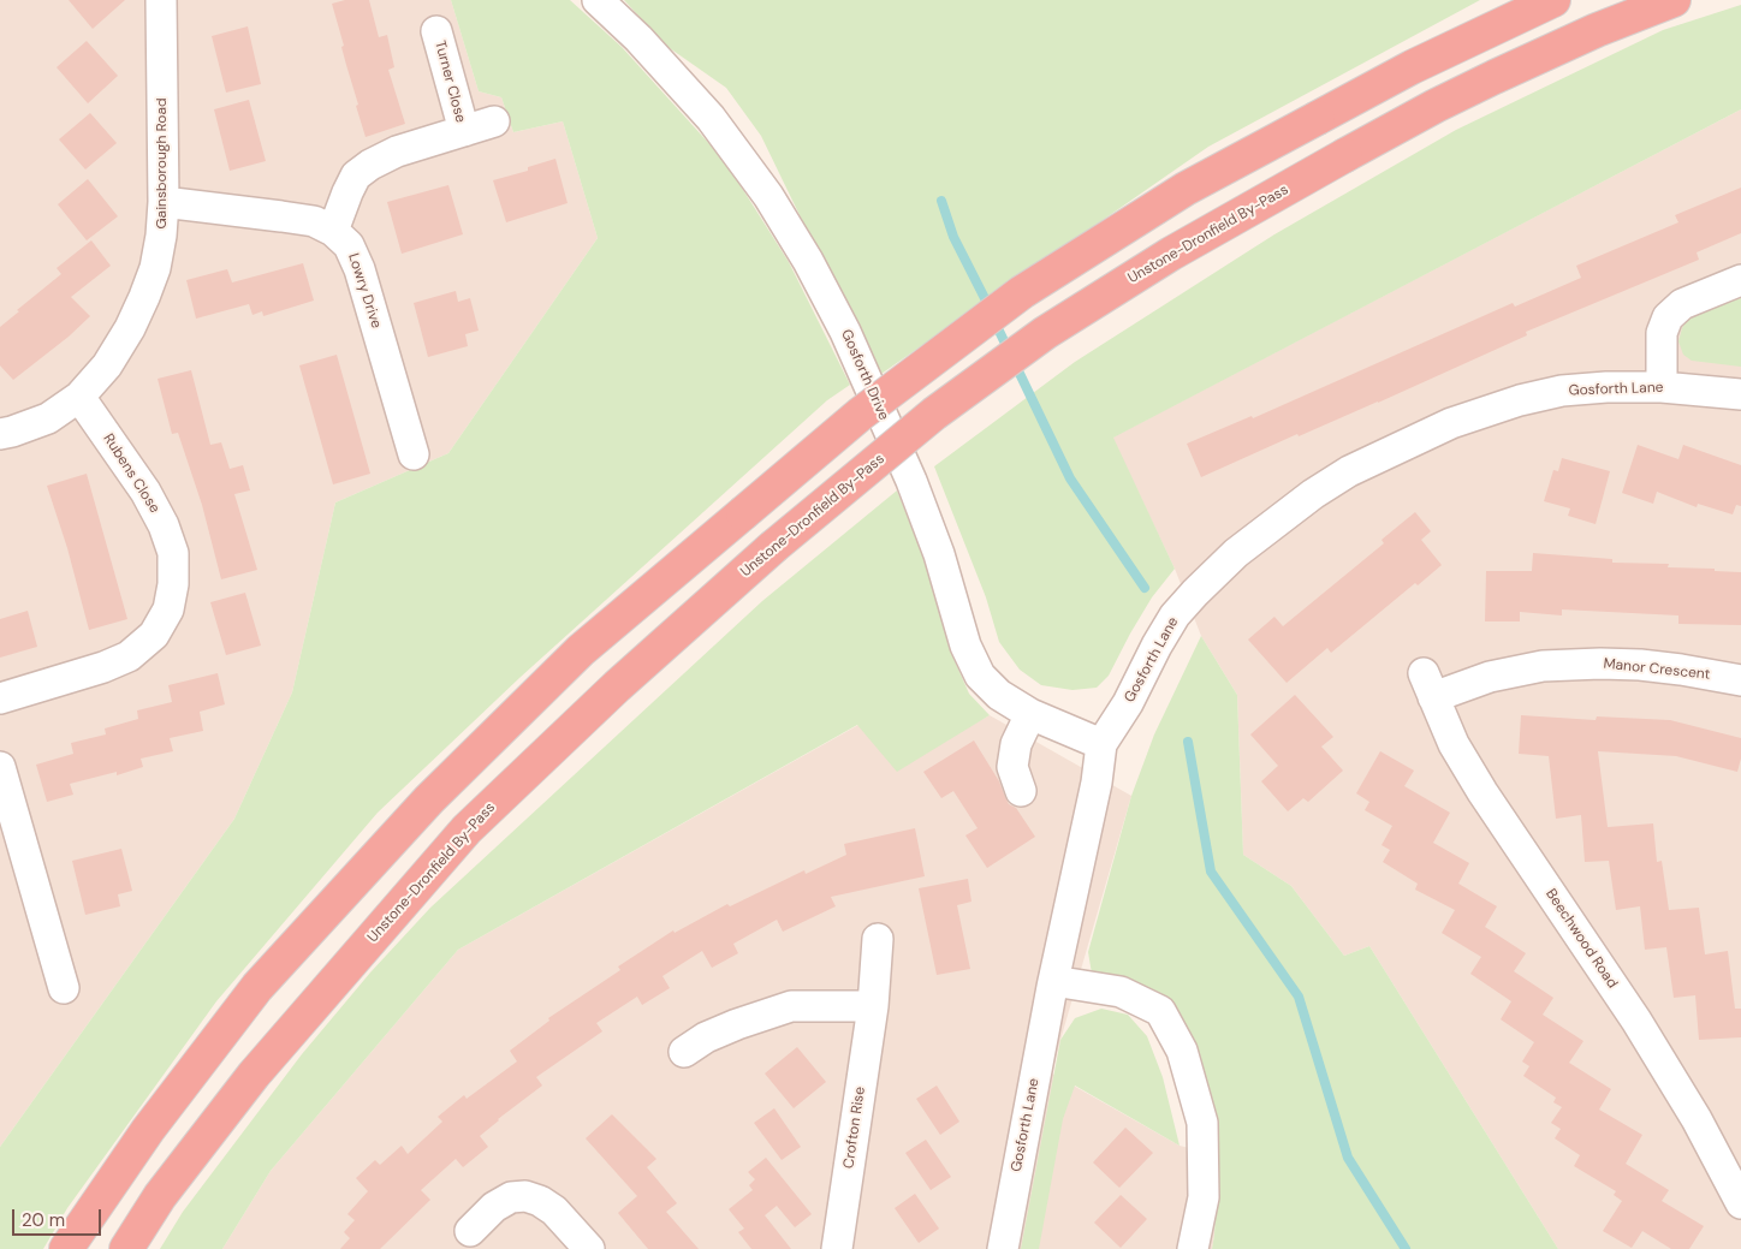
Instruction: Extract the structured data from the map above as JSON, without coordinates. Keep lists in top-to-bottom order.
{
  "streets": {
    "highway": ["Unstone-Dronfield By-Pass"],
    "street": [
      "Turner Close",
      "Gainsborough Road",
      "Lowry Drive",
      "Gosforth Drive",
      "Gosforth Lane",
      "Rubens Close",
      "Manor Crescent",
      "Beechwood Road",
      "Crofton Rise"
    ]
  },
  "crossings": [
    ["Turner Close", "Lowry Drive"],
    ["Gainsborough Road", "Lowry Drive"],
    ["Gainsborough Road", "Rubens Close"],
    ["Gosforth Drive", "Gosforth Lane"],
    ["Manor Crescent", "Beechwood Road"]
  ],
  "scale_bar": "20 m"
}
